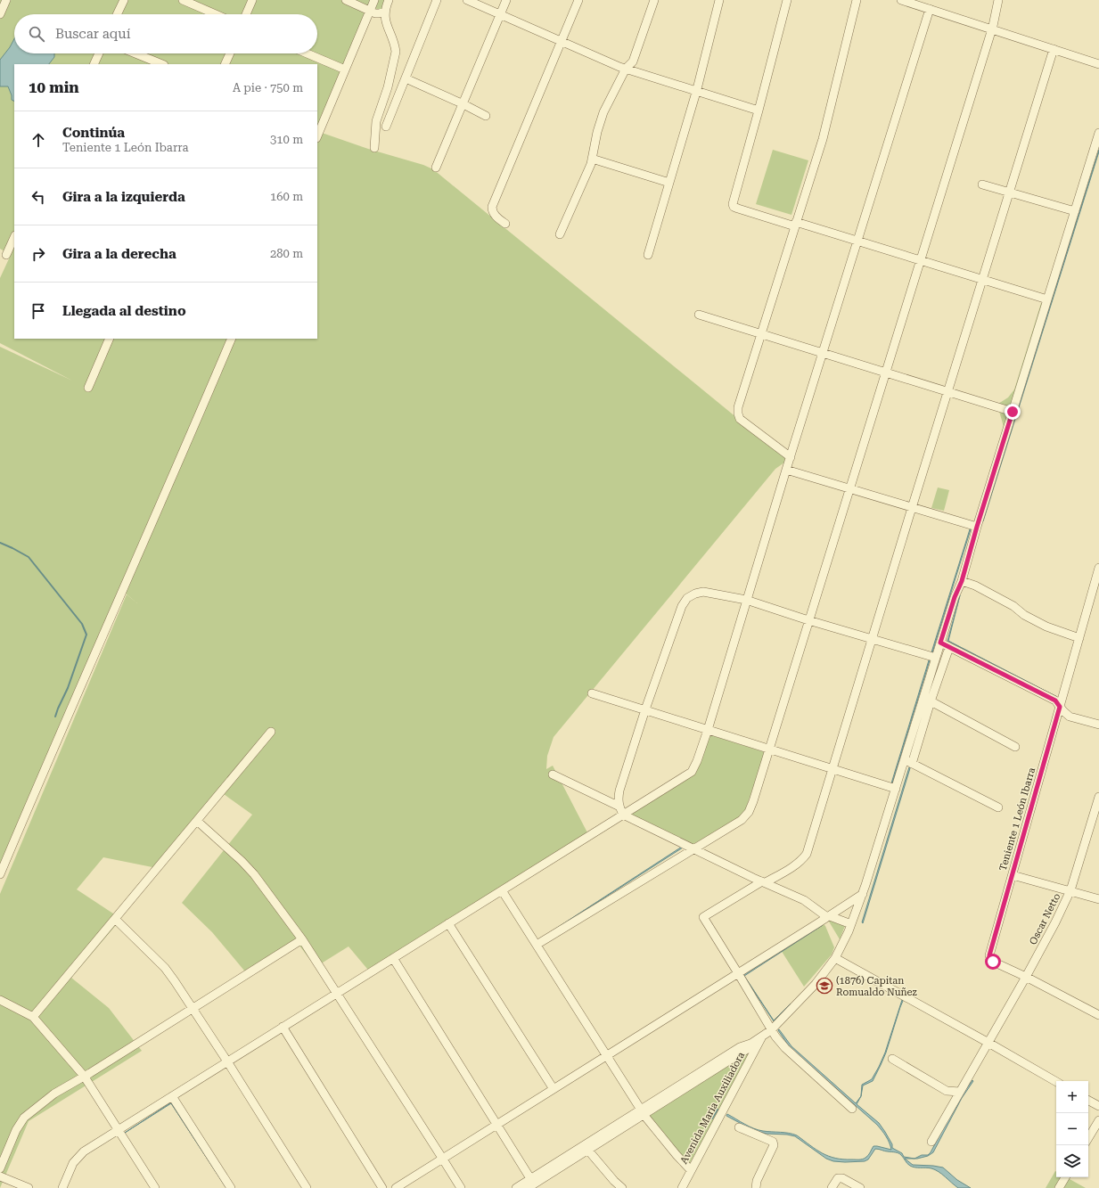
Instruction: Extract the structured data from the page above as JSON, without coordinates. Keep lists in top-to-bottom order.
{
  "streets": {
    "street": ["Teniente 1 León Ibarra", "Oscar Netto", "Avenida Maria Auxiliadora"]
  },
  "crossings": [
    ["Teniente 1 León Ibarra", "Oscar Netto"]
  ],
  "places": {
    "school or university": ["(1876) Capitan Romualdo Nuñez"]
  },
  "page": {
    "search": "Buscar aquí",
    "heading": ["10 min", "A pie · 750 m"],
    "list": [
      ["Continúa", "Teniente 1 León Ibarra", "310 m"],
      ["Gira a la izquierda", "160 m"],
      ["Gira a la derecha", "280 m"],
      "Llegada al destino"
    ],
    "map_buttons": ["+", "−"]
  }
}
